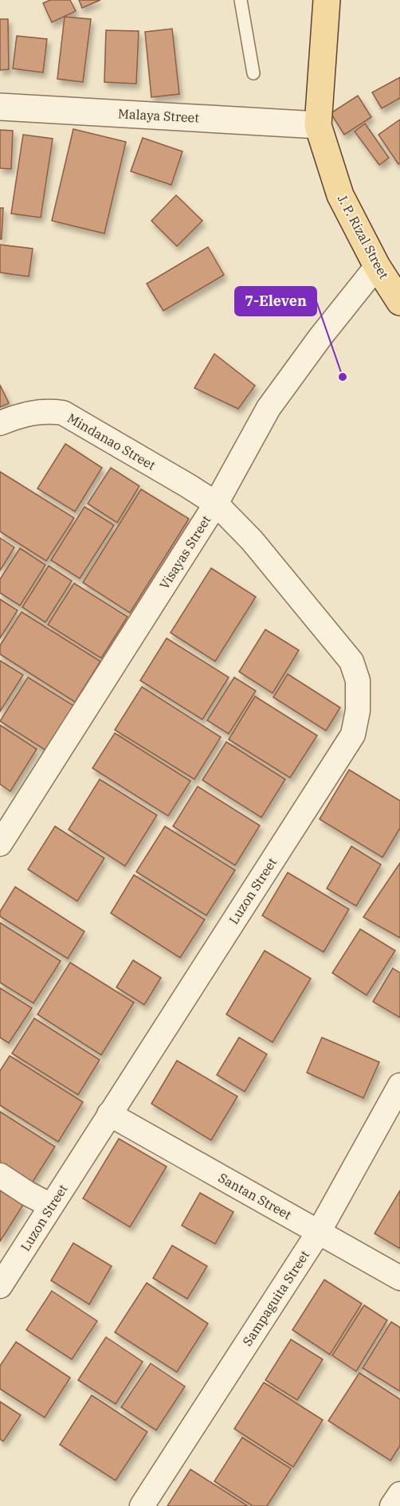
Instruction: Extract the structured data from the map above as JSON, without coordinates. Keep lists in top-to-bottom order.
{
  "streets": {
    "main road": ["J. P. Rizal Street"],
    "street": [
      "Malaya Street",
      "Mindanao Street",
      "Visayas Street",
      "Luzon Street",
      "Santan Street",
      "Sampaguita Street"
    ]
  },
  "crossings": [
    ["Malaya Street", "J. P. Rizal Street"],
    ["J. P. Rizal Street", "Visayas Street"],
    ["Mindanao Street", "Visayas Street"],
    ["Mindanao Street", "Luzon Street"],
    ["Visayas Street", "Luzon Street"],
    ["Luzon Street", "Santan Street"],
    ["Santan Street", "Sampaguita Street"]
  ],
  "places": ["7-Eleven"]
}
